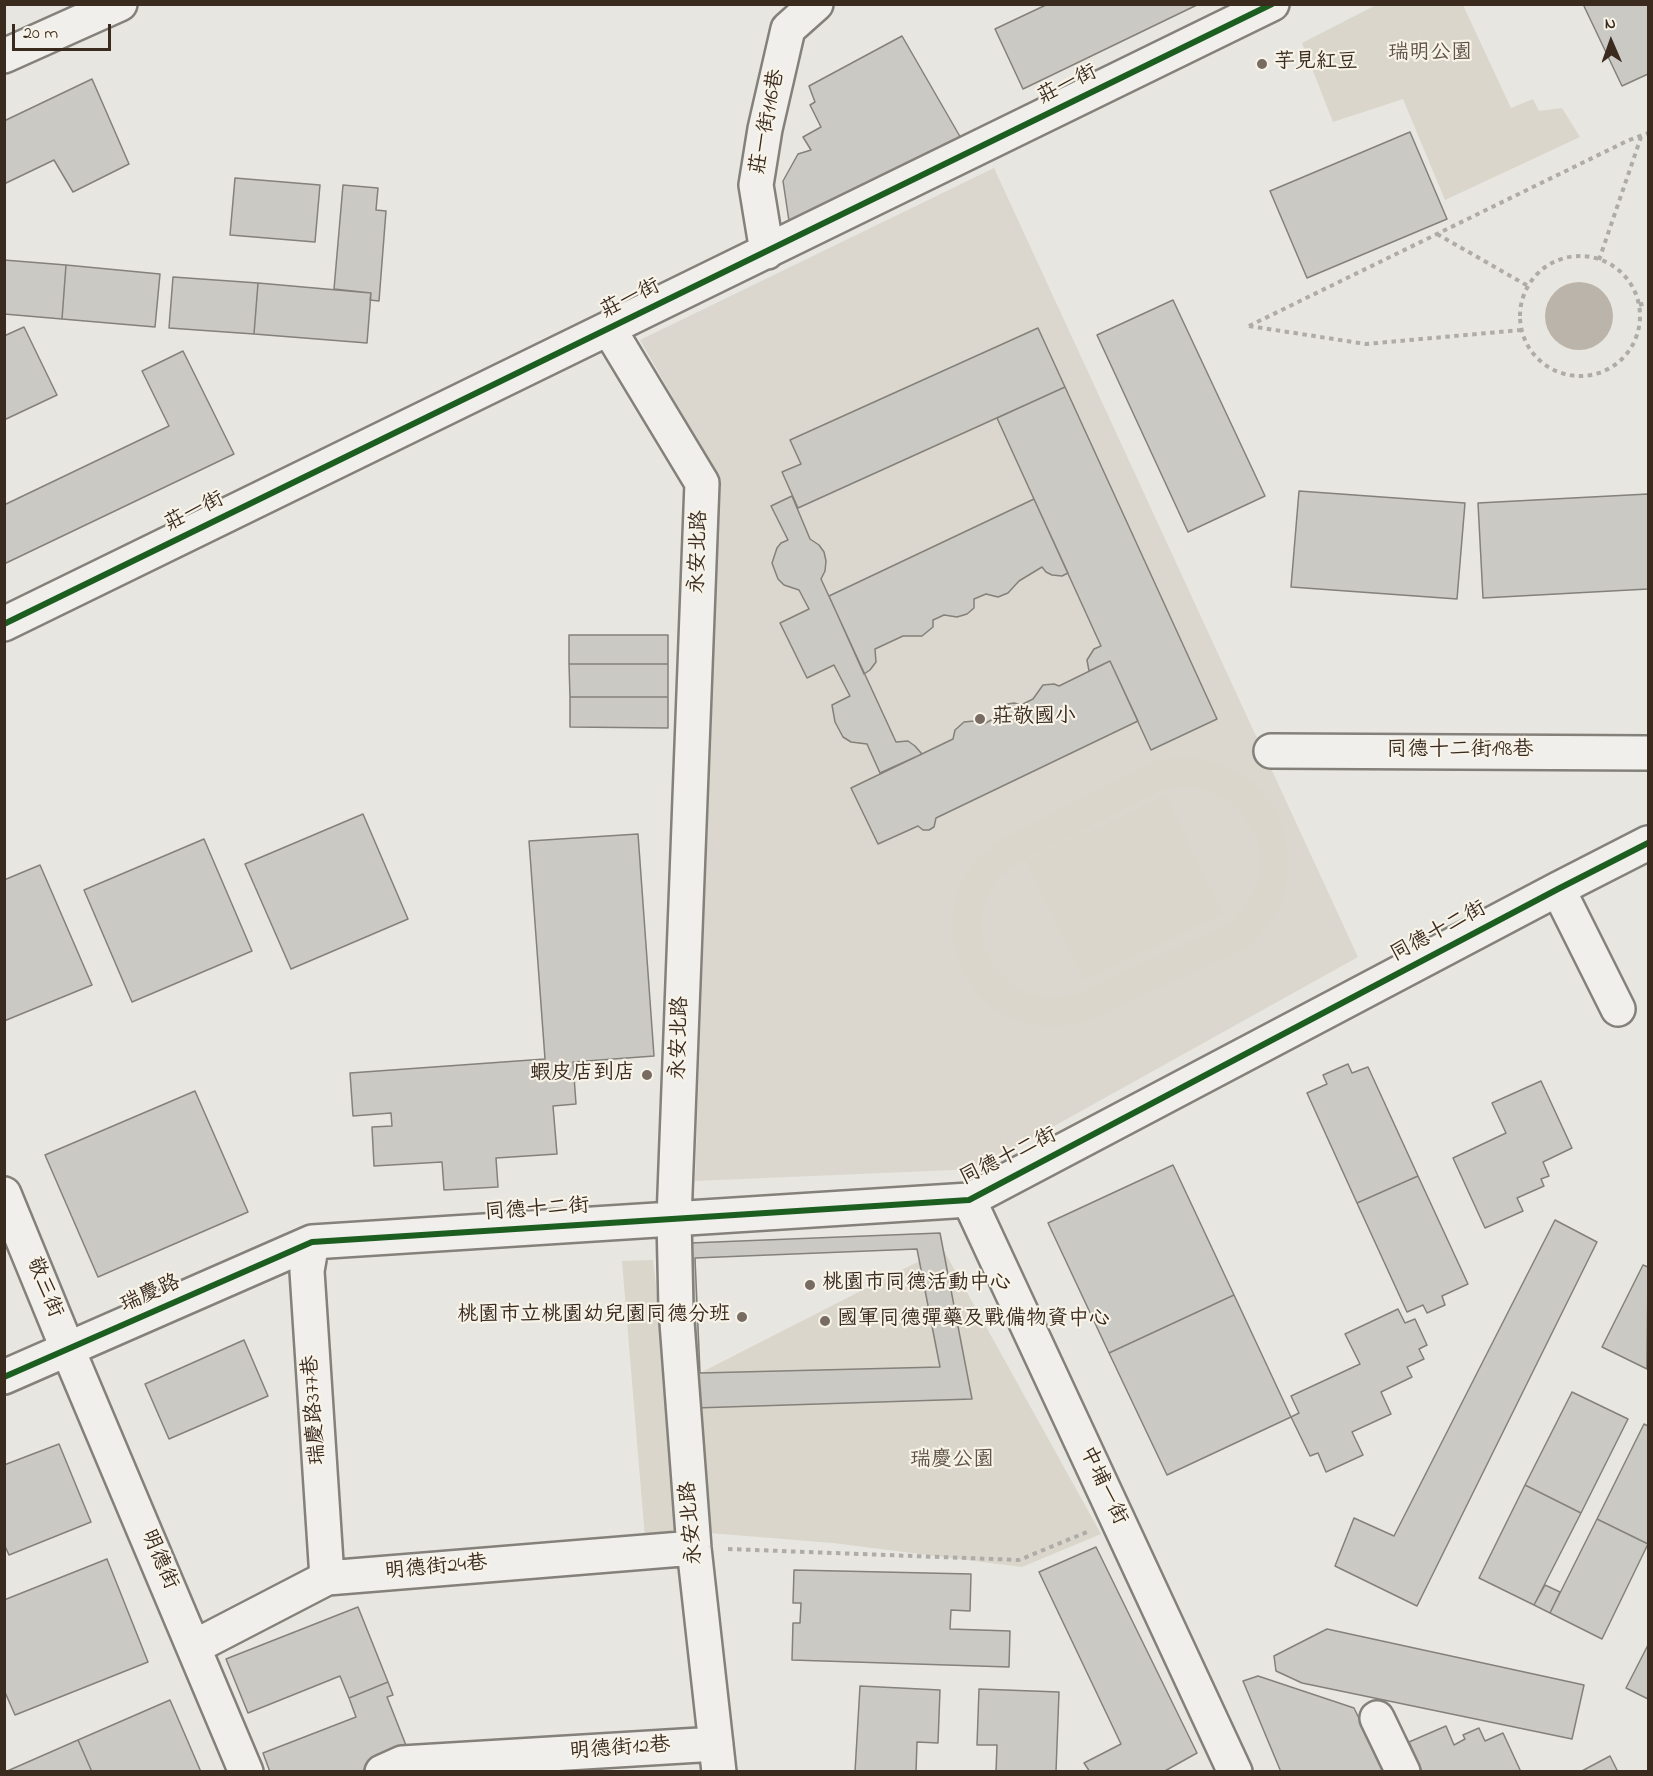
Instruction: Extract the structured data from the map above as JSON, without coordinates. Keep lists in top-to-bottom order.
{
  "streets": {
    "street": [
      "莊一街",
      "莊一街116巷",
      "永安北路",
      "同德十二街198巷",
      "同德十二街",
      "敬三街",
      "瑞慶路",
      "瑞慶路377巷",
      "中埔一街",
      "明德街",
      "明德街24巷",
      "明德街12巷"
    ]
  },
  "crossings": [
    ["莊一街", "莊一街116巷"],
    ["莊一街", "永安北路"],
    ["永安北路", "同德十二街"],
    ["永安北路", "明德街24巷"],
    ["永安北路", "明德街12巷"],
    ["同德十二街", "瑞慶路"],
    ["同德十二街", "瑞慶路377巷"],
    ["同德十二街", "中埔一街"],
    ["敬三街", "瑞慶路"],
    ["敬三街", "明德街"],
    ["瑞慶路", "瑞慶路377巷"],
    ["瑞慶路", "明德街"],
    ["瑞慶路377巷", "明德街24巷"],
    ["明德街", "明德街24巷"]
  ],
  "parks": ["瑞明公園", "瑞慶公園"],
  "places": [
    "芋見紅豆",
    "莊敬國小",
    "蝦皮店到店",
    "桃園市同德活動中心",
    "桃園市立桃園幼兒園同德分班",
    "國軍同德彈藥及戰備物資中心"
  ],
  "scale_bar": "20 m",
  "north": "top"
}
